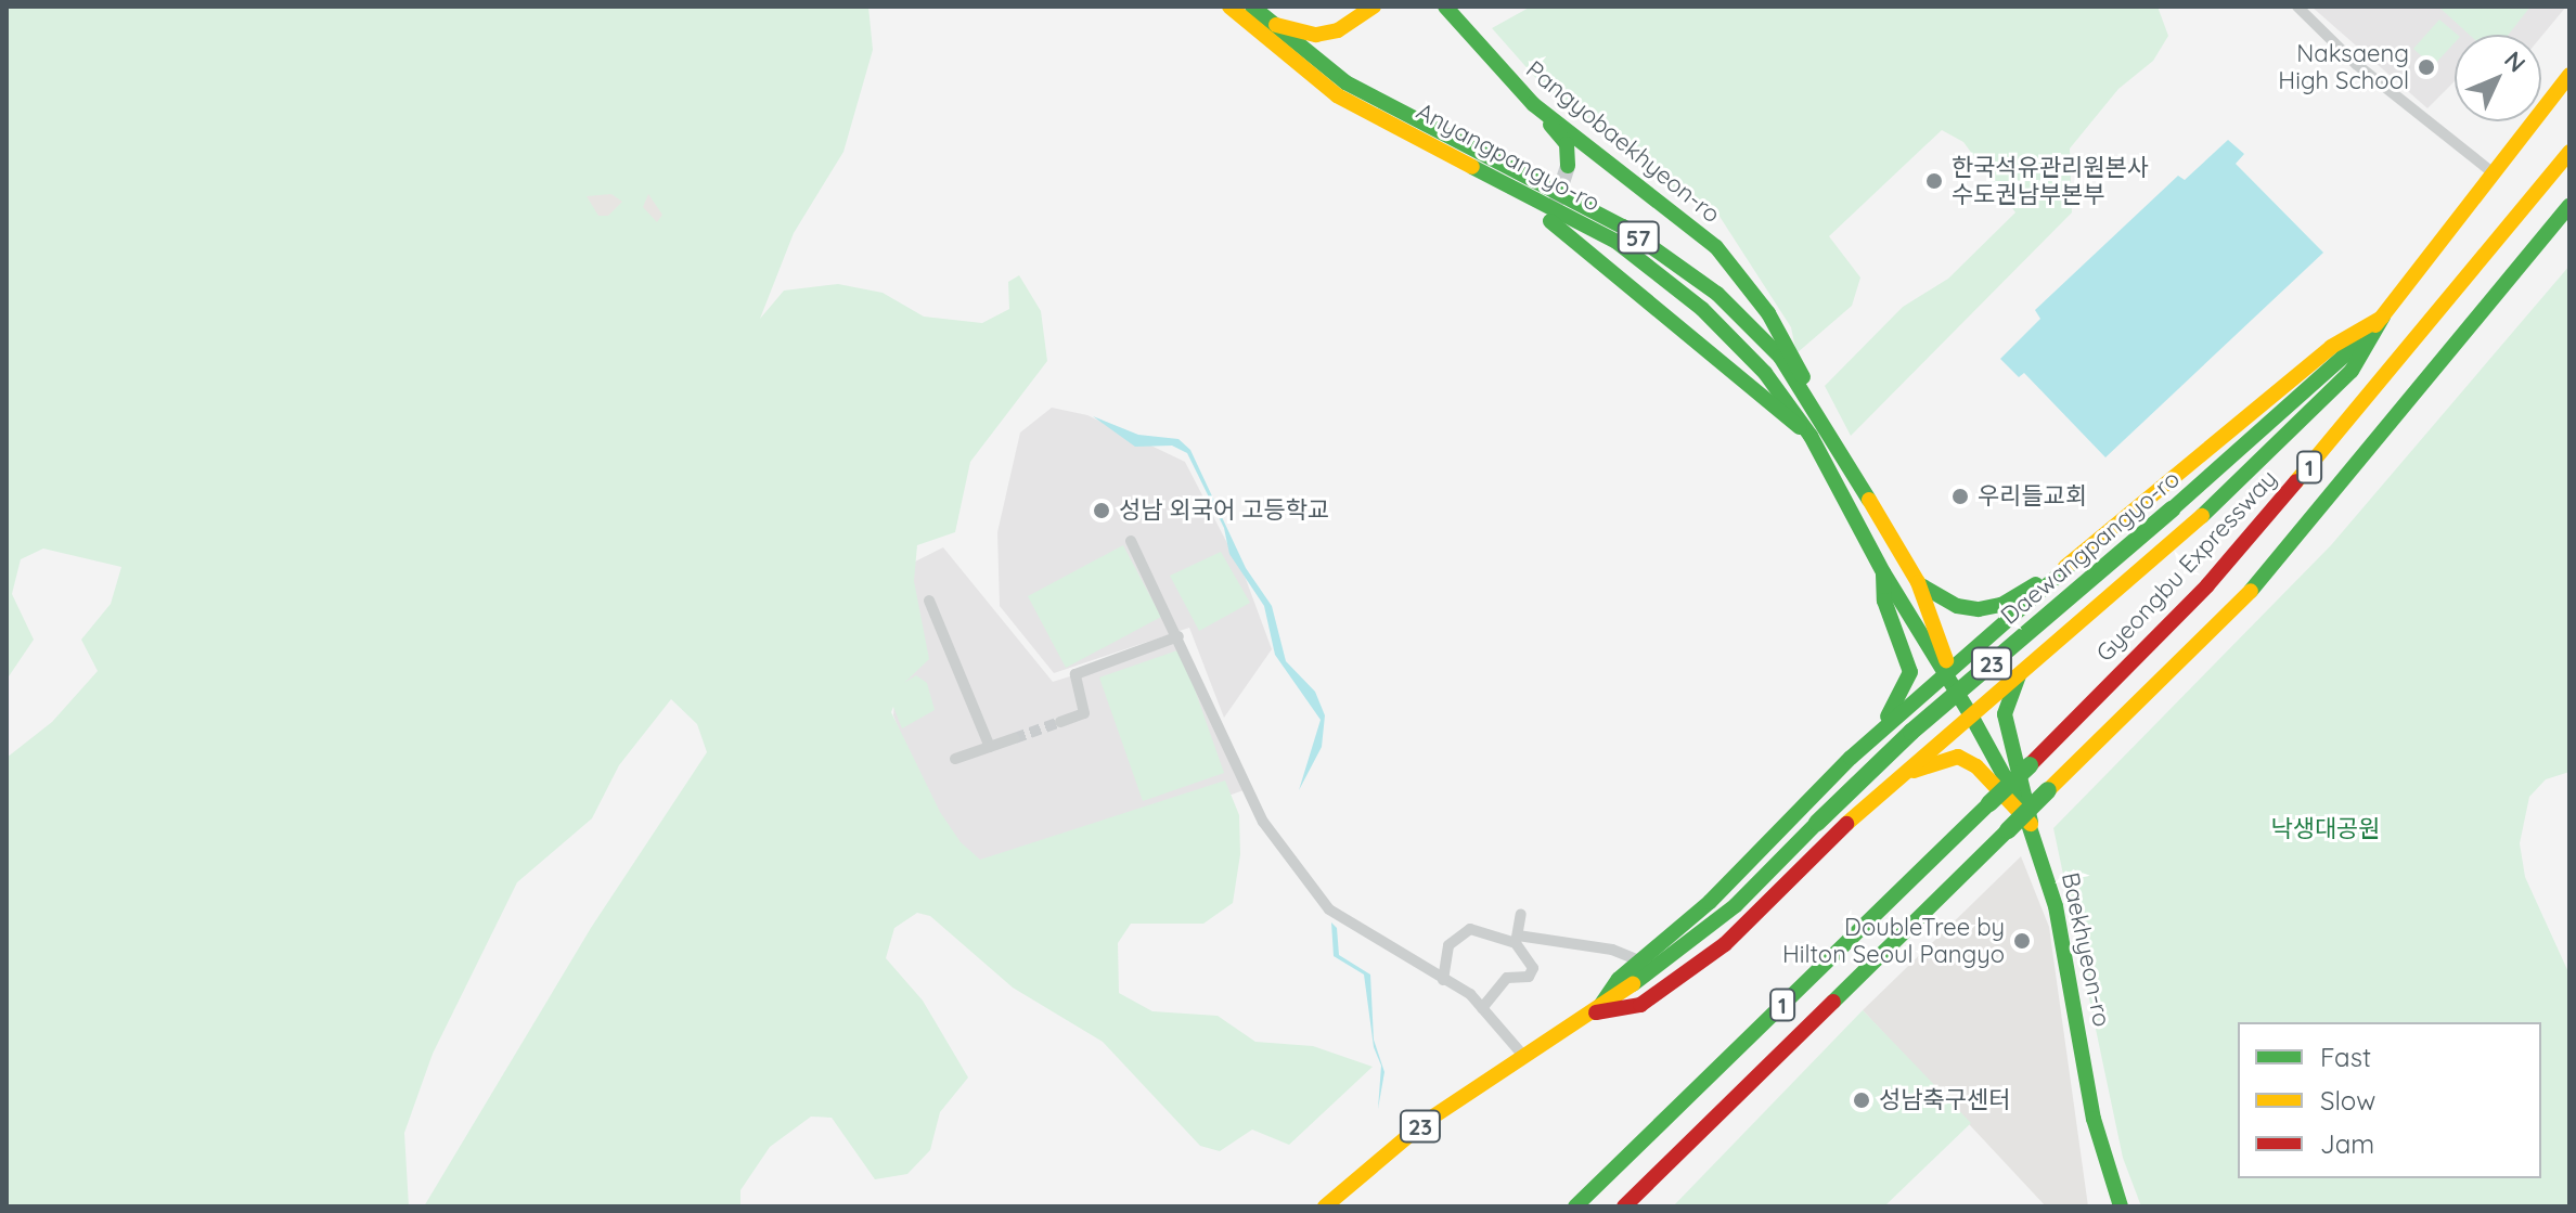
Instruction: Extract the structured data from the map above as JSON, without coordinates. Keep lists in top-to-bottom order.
{
  "streets": {
    "main road": [
      "Pangyobaekhyeon-ro",
      "Anyangpangyo-ro",
      "57",
      "1",
      "Daewangpangyo-ro",
      "Gyeongbu Expressway",
      "23",
      "Baekhyeon-ro"
    ]
  },
  "crossings": [
    ["Pangyobaekhyeon-ro", "Anyangpangyo-ro"],
    ["Anyangpangyo-ro", "57"],
    ["Anyangpangyo-ro", "Daewangpangyo-ro"],
    ["Anyangpangyo-ro", "Baekhyeon-ro"],
    ["57", "Daewangpangyo-ro"],
    ["Daewangpangyo-ro", "Baekhyeon-ro"]
  ],
  "parks": ["낙생대공원"],
  "places": [
    "Naksaeng High School",
    "한국석유관리원본사 수도권남부본부",
    "우리들교회",
    "성남 외국어 고등학교",
    "DoubleTree by Hilton Seoul Pangyo",
    "성남축구센터"
  ],
  "legend": ["Fast", "Slow", "Jam"],
  "north": "top right"
}
